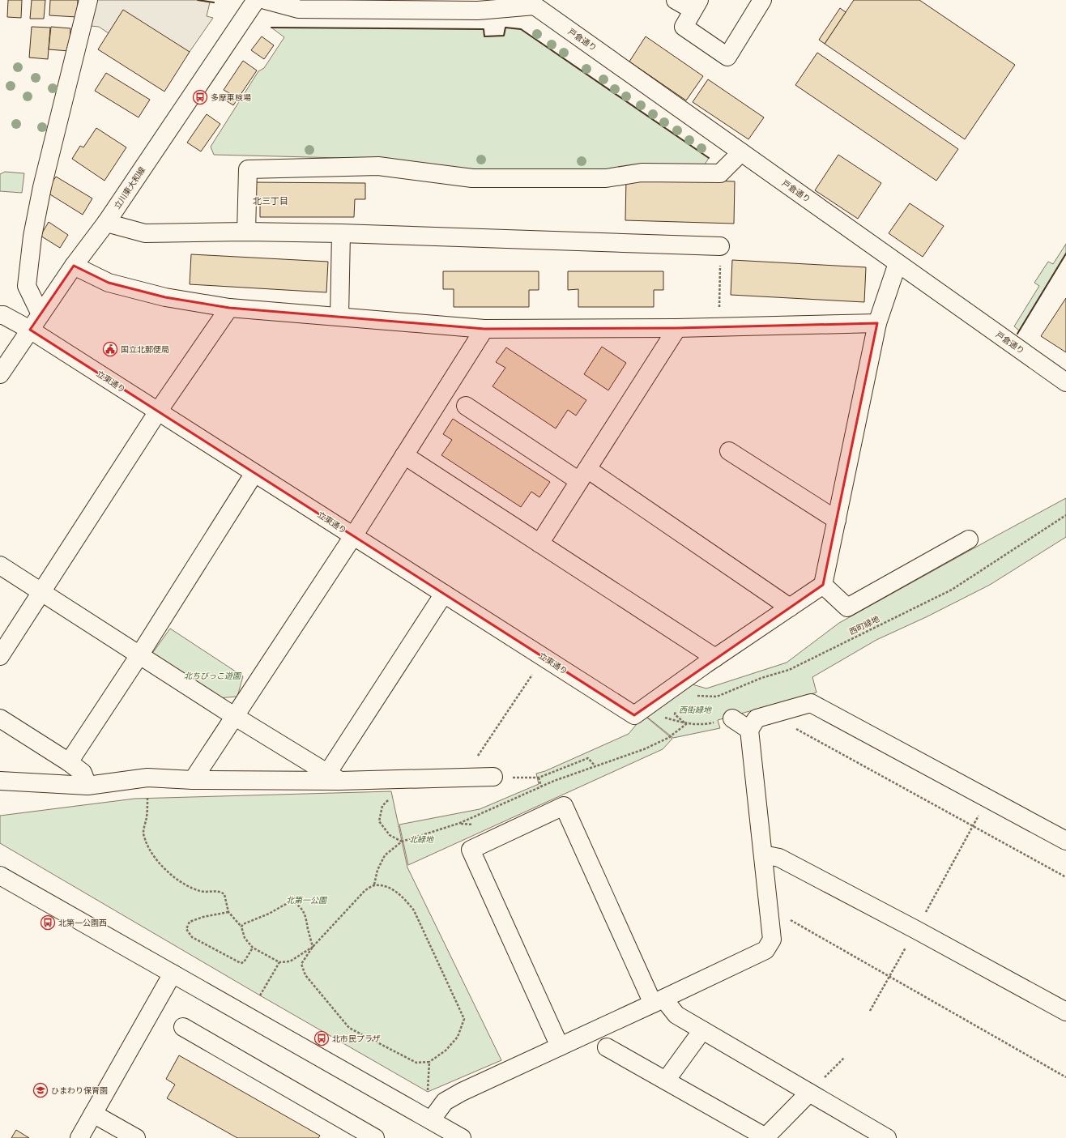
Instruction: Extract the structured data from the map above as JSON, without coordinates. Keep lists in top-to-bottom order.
{
  "streets": {
    "street": ["戸倉通り", "立川東大和線", "立東通り"],
    "path": ["西町緑地"]
  },
  "crossings": [
    ["立川東大和線", "立東通り"]
  ],
  "districts": ["北三丁目"],
  "parks": [
    "北ちびっこ遊園",
    "西街緑地",
    "北緑地",
    "北第一公園"
  ],
  "places": {
    "bus stop": ["多摩車検場", "北第一公園西", "北市民プラザ"],
    "public building": ["国立北郵便局"],
    "school or university": ["ひまわり保育園"]
  }
}
